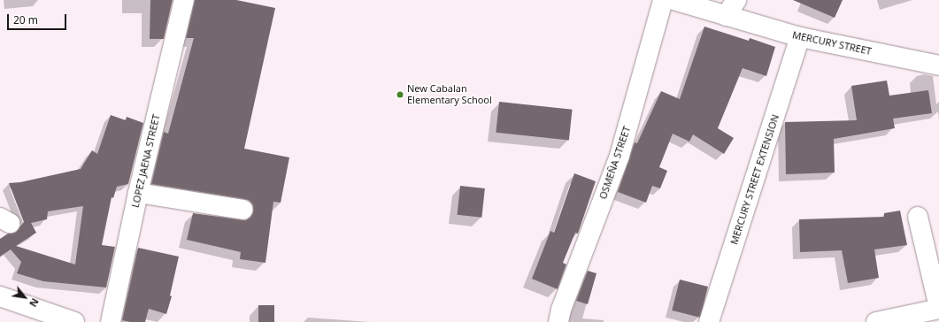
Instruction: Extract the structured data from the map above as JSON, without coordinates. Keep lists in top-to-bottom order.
{
  "streets": {
    "street": [
      "MERCURY STREET",
      "LOPEZ JAENA STREET",
      "OSMEÑA STREET",
      "MERCURY STREET EXTENSION"
    ]
  },
  "crossings": [
    ["MERCURY STREET", "MERCURY STREET EXTENSION"]
  ],
  "places": ["New Cabalan Elementary School"],
  "scale_bar": "20 m",
  "north": "bottom right"
}
